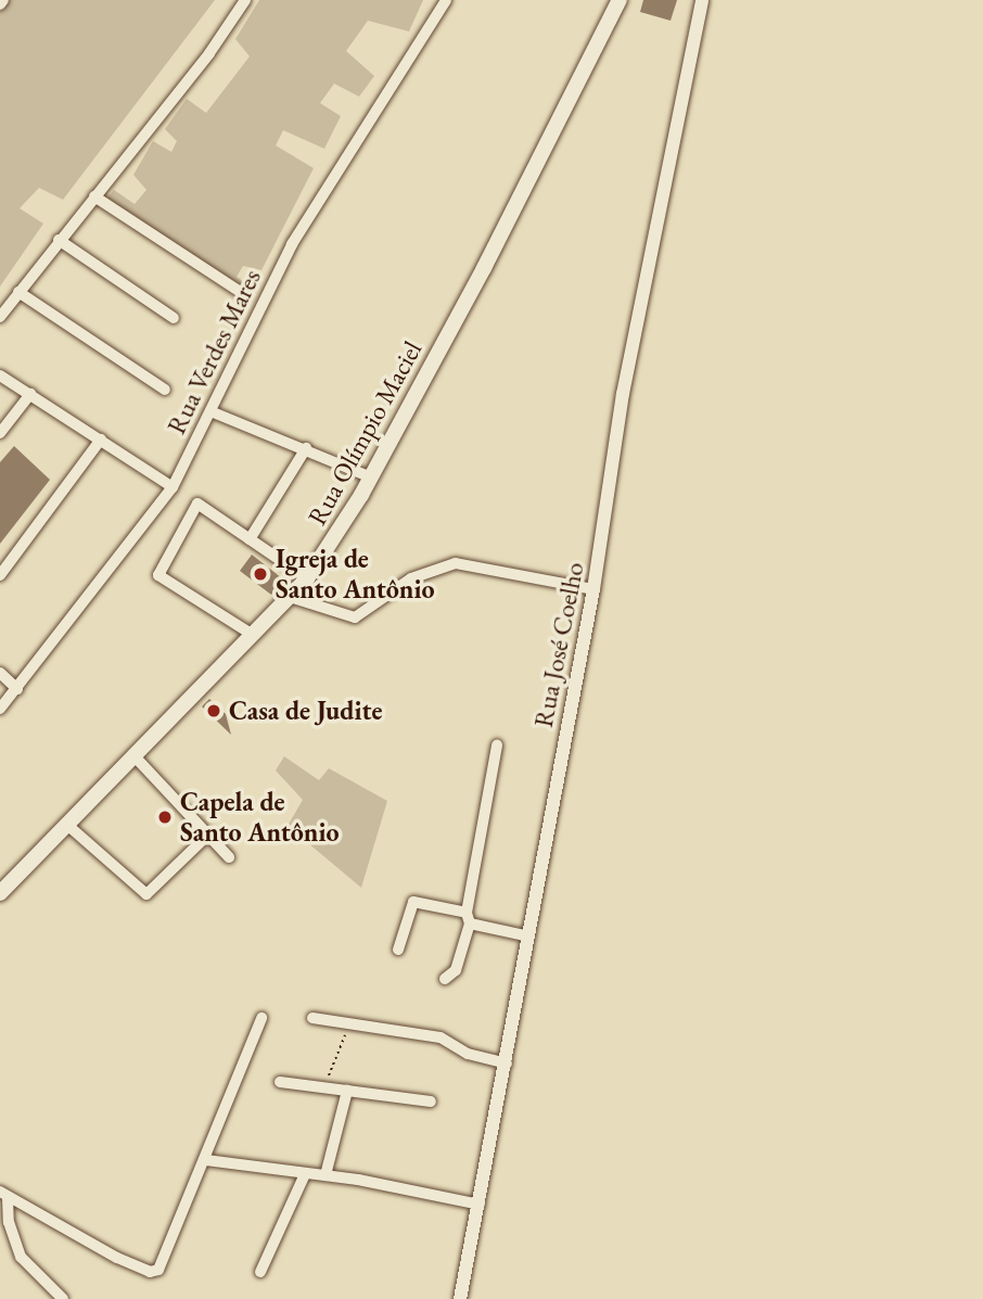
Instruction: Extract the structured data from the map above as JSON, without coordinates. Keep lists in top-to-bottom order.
{
  "streets": {
    "main road": ["Rua Olímpio Maciel"],
    "street": ["Rua Verdes Mares", "Rua José Coelho"]
  },
  "places": ["Igreja de Santo Antônio", "Casa de Judite", "Capela de Santo Antônio"]
}
